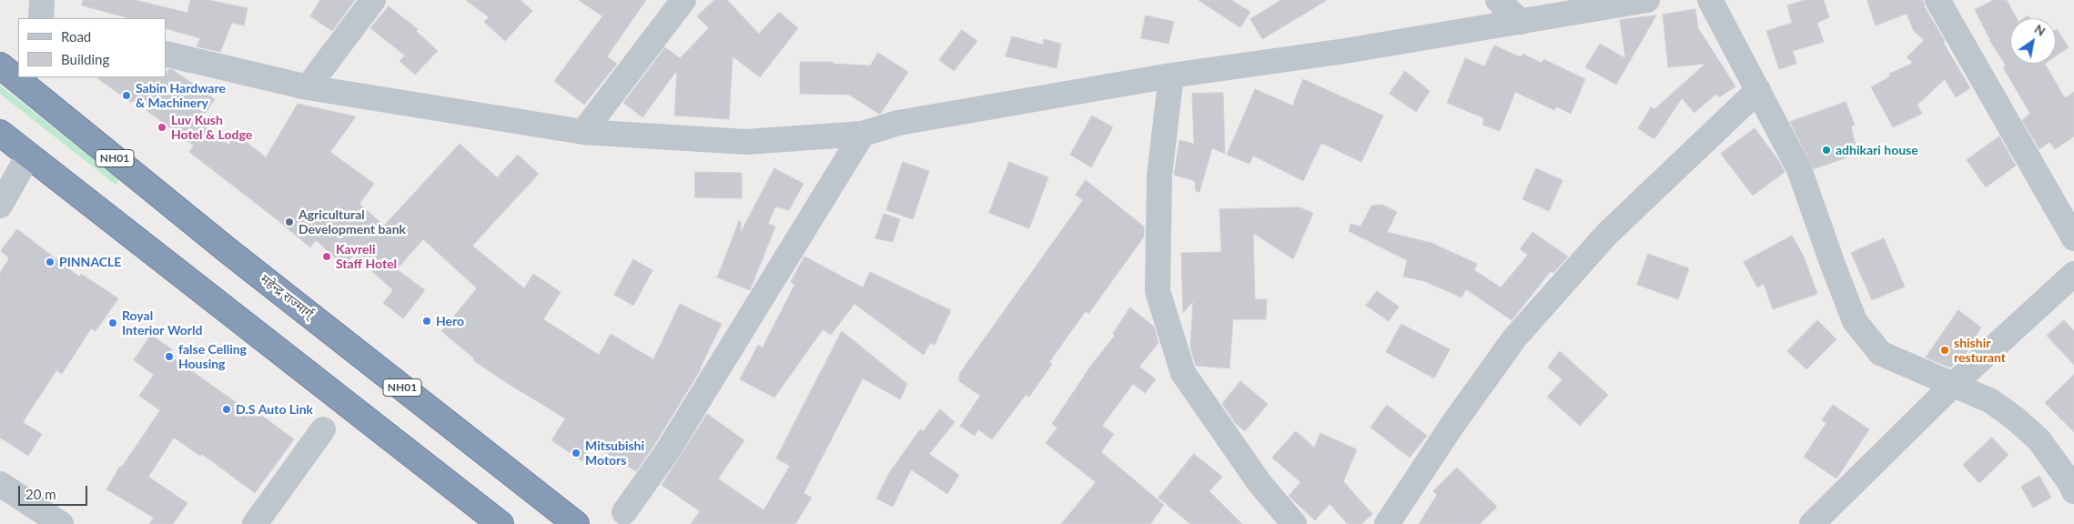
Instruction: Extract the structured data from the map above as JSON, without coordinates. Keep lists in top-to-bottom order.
{
  "streets": {
    "highway": ["NH01", "महेन्द्र राज्मार्ग्"]
  },
  "places": [
    "Sabin Hardware & Machinery",
    "Luv Kush Hotel & Lodge",
    "adhikari house",
    "Agricultural Development bank",
    "Kavreli Staff Hotel",
    "PINNACLE",
    "Hero",
    "Royal Interior World",
    "shishir resturant",
    "false Celling Housing",
    "D.S Auto Link",
    "Mitsubishi Motors"
  ],
  "legend": ["Road", "Building"],
  "scale_bar": "20 m",
  "north": "top right"
}
